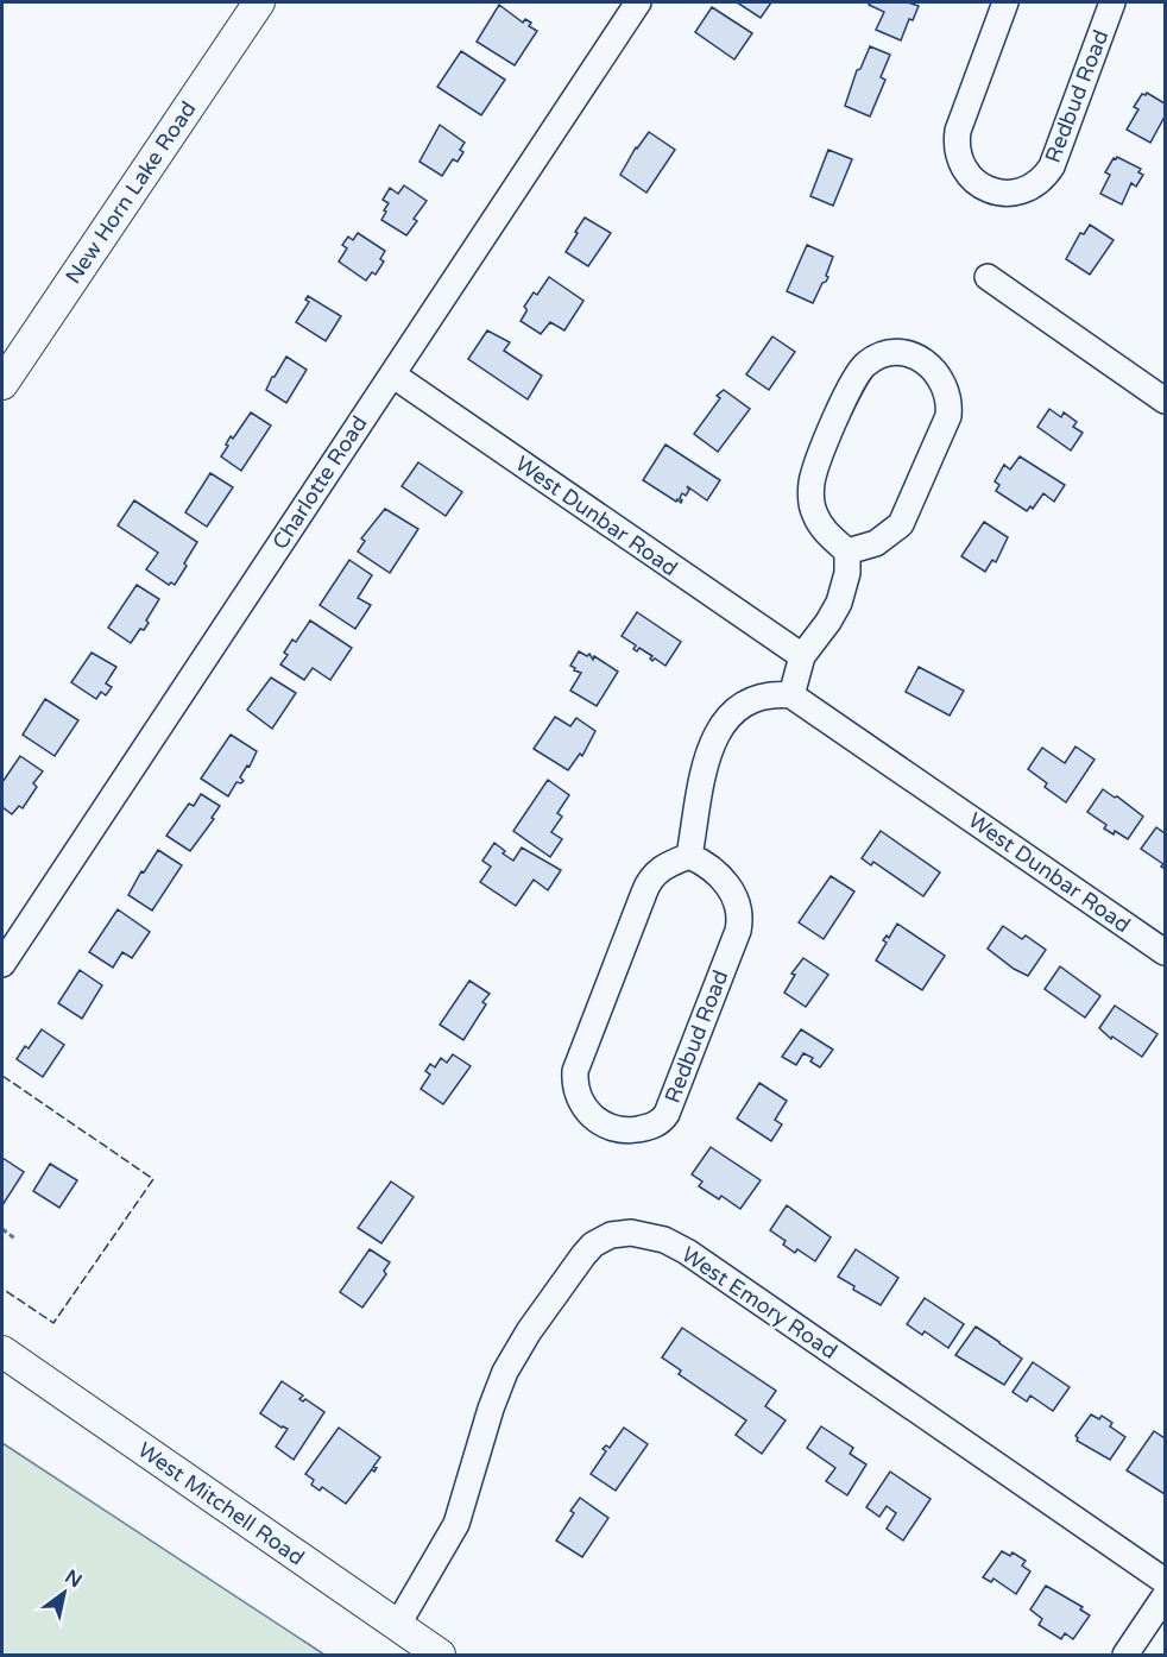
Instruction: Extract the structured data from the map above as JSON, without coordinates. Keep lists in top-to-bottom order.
{
  "streets": {
    "main road": ["New Horn Lake Road", "West Mitchell Road"],
    "street": [
      "Redbud Road",
      "Charlotte Road",
      "West Dunbar Road",
      "West Emory Road"
    ]
  },
  "crossings": [
    ["Charlotte Road", "West Dunbar Road"],
    ["West Emory Road", "West Mitchell Road"]
  ],
  "north": "top right"
}
